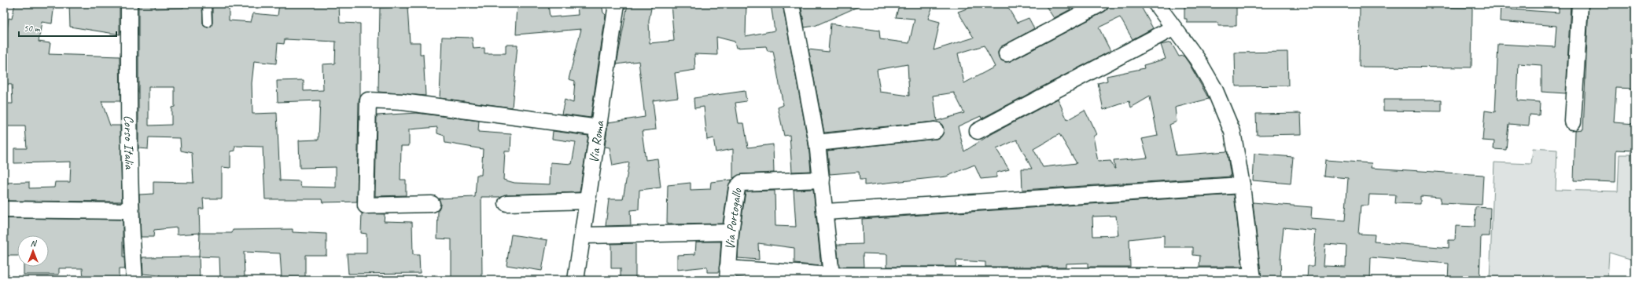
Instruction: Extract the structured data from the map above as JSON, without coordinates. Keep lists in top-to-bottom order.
{
  "streets": {
    "street": ["Corso Italia", "Via Roma", "Via Portogallo"]
  },
  "scale_bar": "50 m",
  "north": "top"
}
